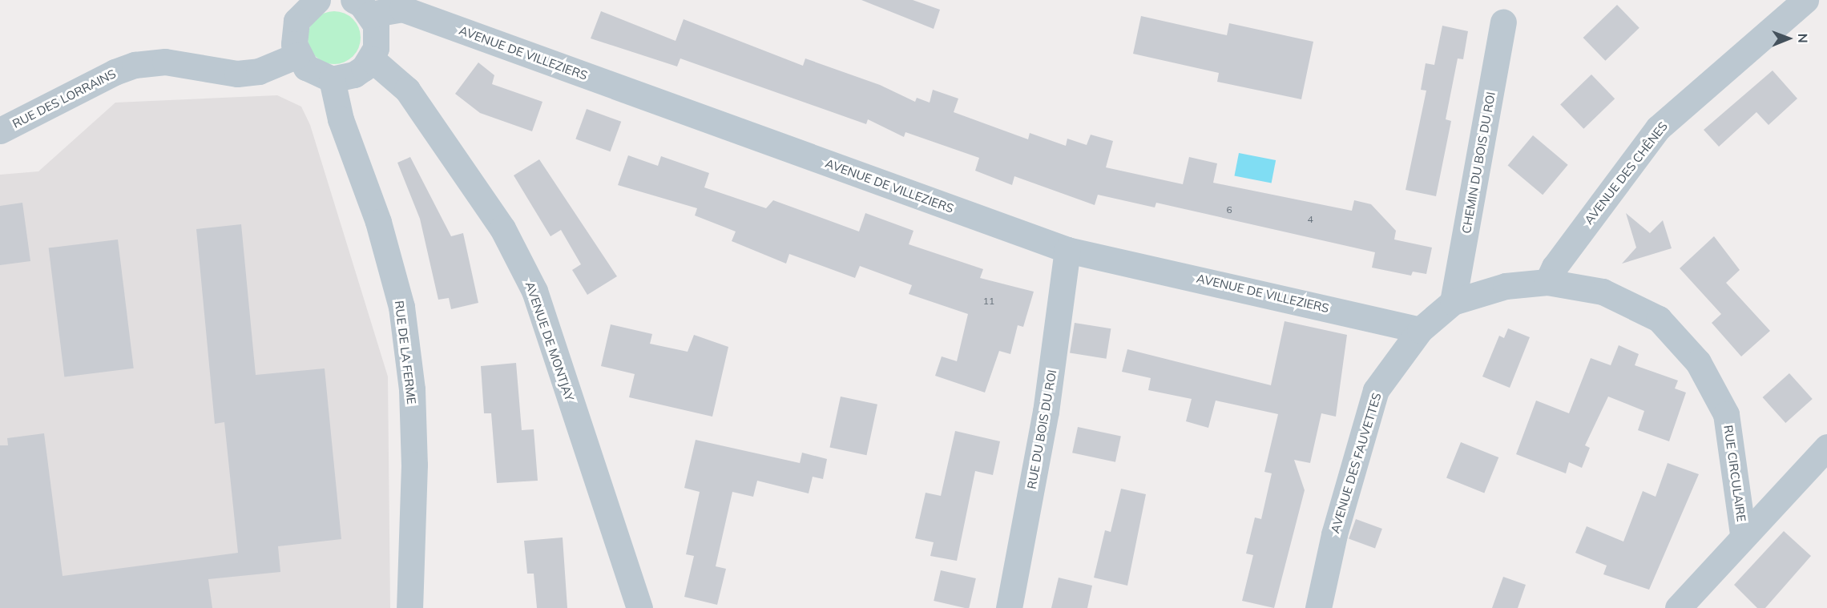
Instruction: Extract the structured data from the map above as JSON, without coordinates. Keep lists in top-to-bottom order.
{
  "streets": {
    "street": [
      "AVENUE DE VILLEZIERS",
      "RUE DES LORRAINS",
      "CHEMIN DU BOIS DU ROI",
      "AVENUE DES CHÊNES",
      "AVENUE DE MONTJAY",
      "RUE DE LA FERME",
      "RUE DU BOIS DU ROI",
      "AVENUE DES FAUVETTES",
      "RUE CIRCULAIRE"
    ]
  },
  "crossings": [
    ["AVENUE DE VILLEZIERS", "RUE DU BOIS DU ROI"],
    ["AVENUE DE VILLEZIERS", "AVENUE DES FAUVETTES"],
    ["AVENUE DE VILLEZIERS", "RUE CIRCULAIRE"],
    ["CHEMIN DU BOIS DU ROI", "RUE CIRCULAIRE"],
    ["AVENUE DES CHÊNES", "RUE CIRCULAIRE"],
    ["AVENUE DES FAUVETTES", "RUE CIRCULAIRE"]
  ],
  "house_numbers": ["6", "4", "11"],
  "north": "right"
}
